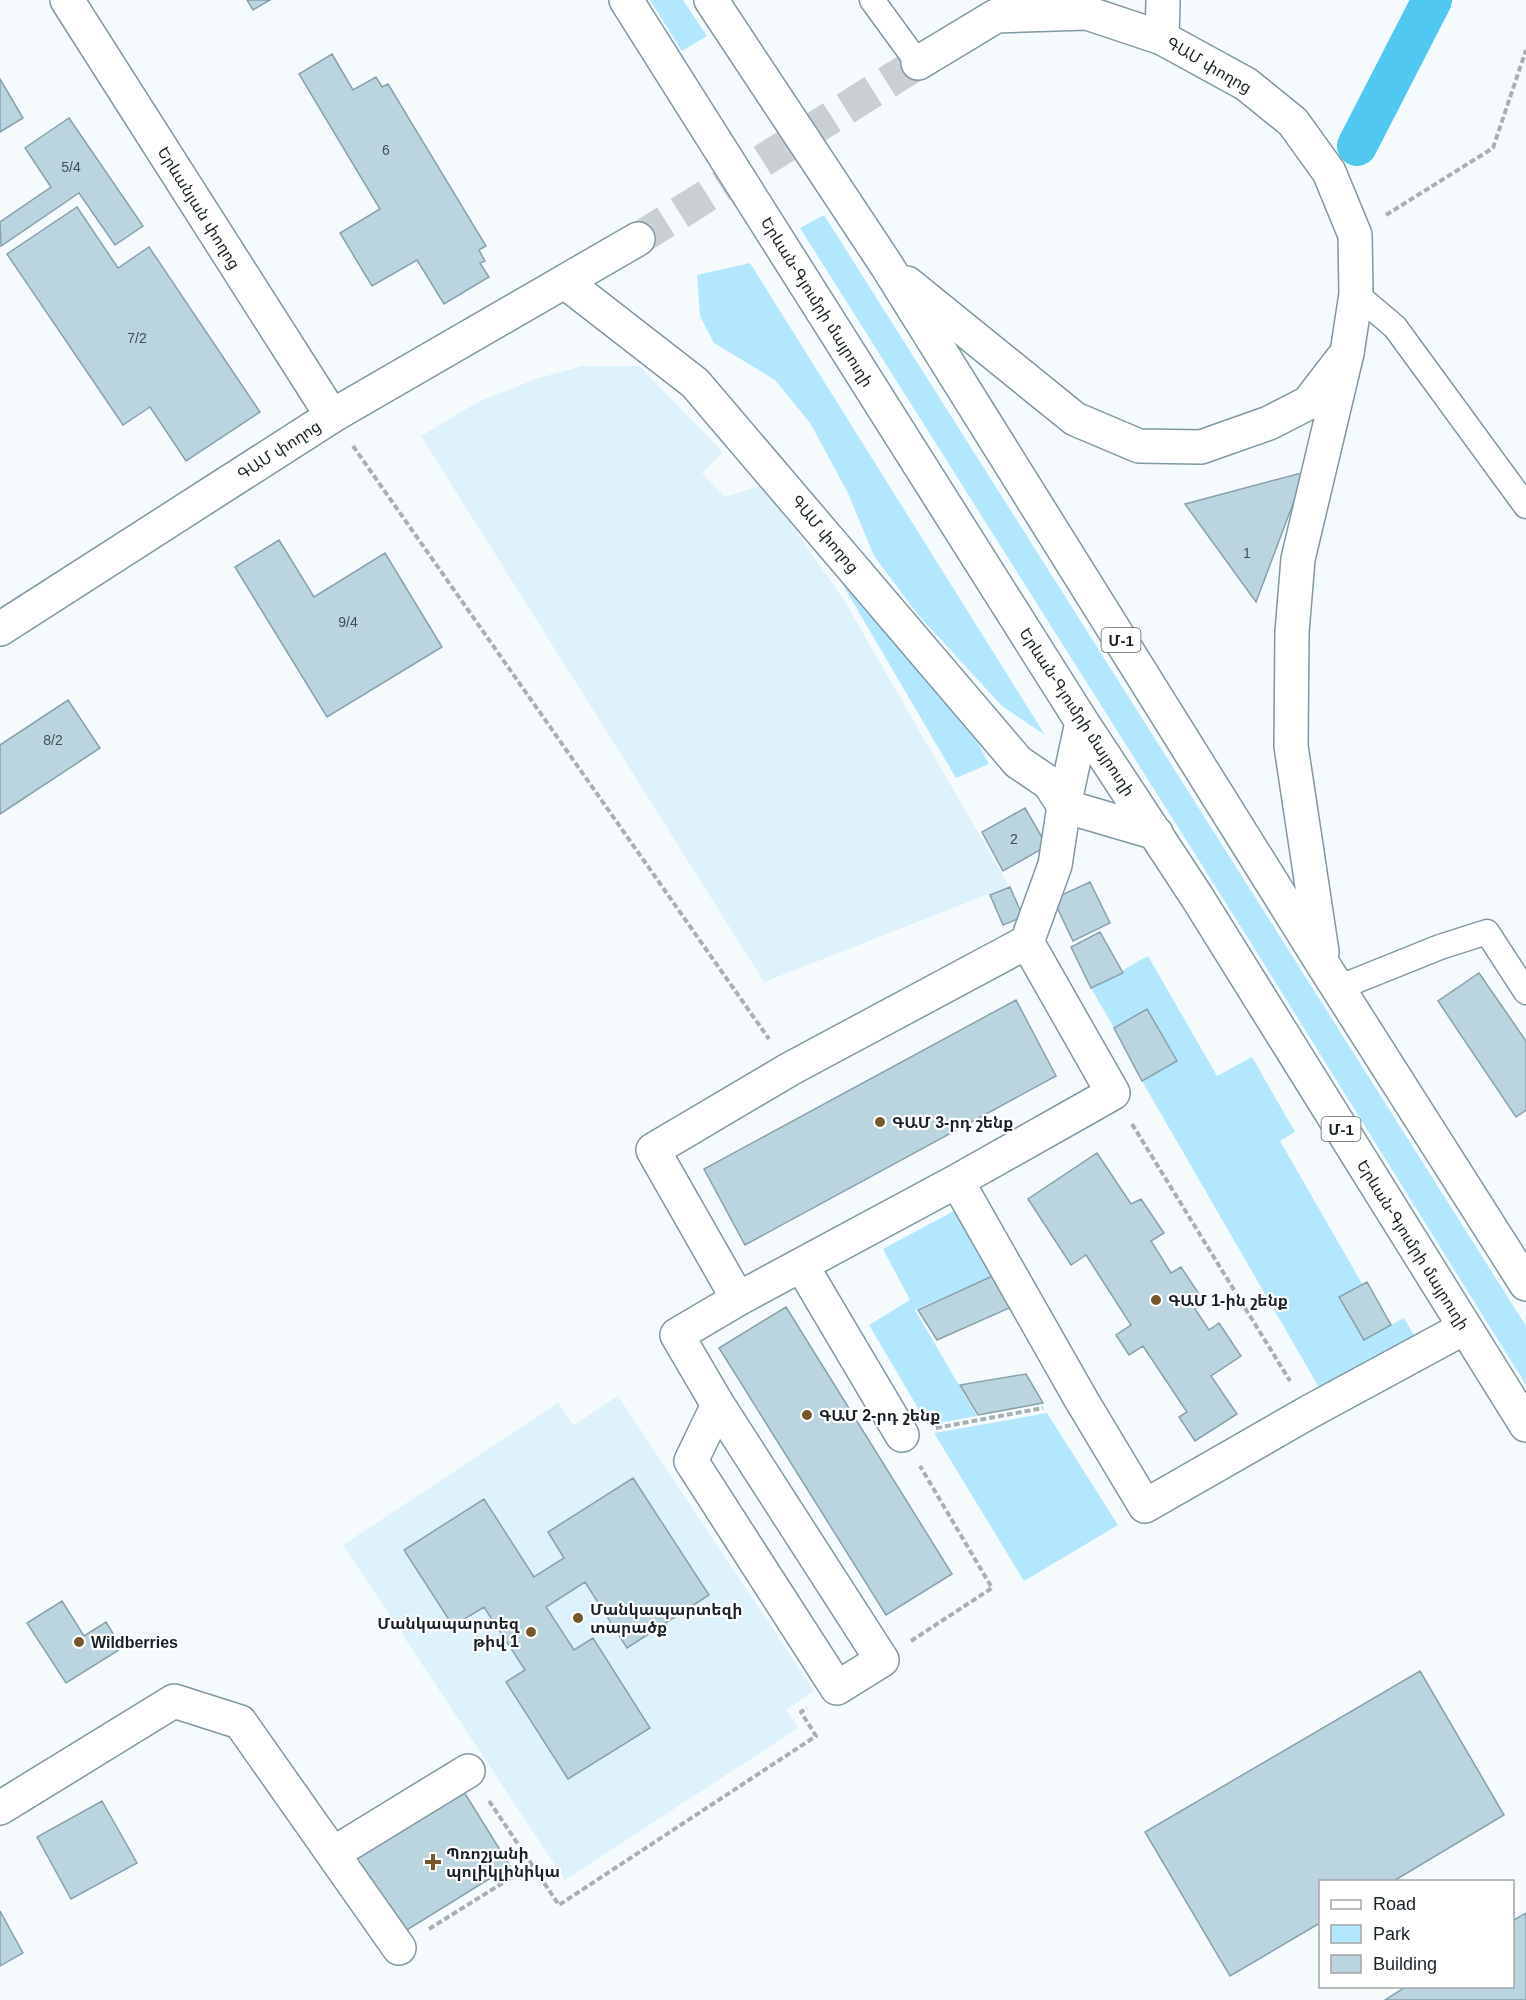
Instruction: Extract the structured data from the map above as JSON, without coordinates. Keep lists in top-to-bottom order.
{
  "streets": {
    "main road": [
      "ԳԱՄ փողոց",
      "Երևանյան փողոց",
      "Երևան-Գյումրի մայրուղի",
      "Մ-1"
    ]
  },
  "crossings": [
    ["ԳԱՄ փողոց", "Երևանյան փողոց"],
    ["ԳԱՄ փողոց", "Մ-1"]
  ],
  "places": {
    "other": [
      "ԳԱՄ 3-րդ շենք",
      "ԳԱՄ 1-ին շենք",
      "ԳԱՄ 2-րդ շենք",
      "Մանկապարտեզի տարածք",
      "Մանկապարտեզ թիվ 1",
      "Wildberries"
    ],
    "health": ["Պռոշյանի պոլիկլինիկա"]
  },
  "house_numbers": [
    "6",
    "5/4",
    "7/2",
    "1",
    "9/4",
    "8/2",
    "2"
  ],
  "legend": ["Road", "Park", "Building"]
}
